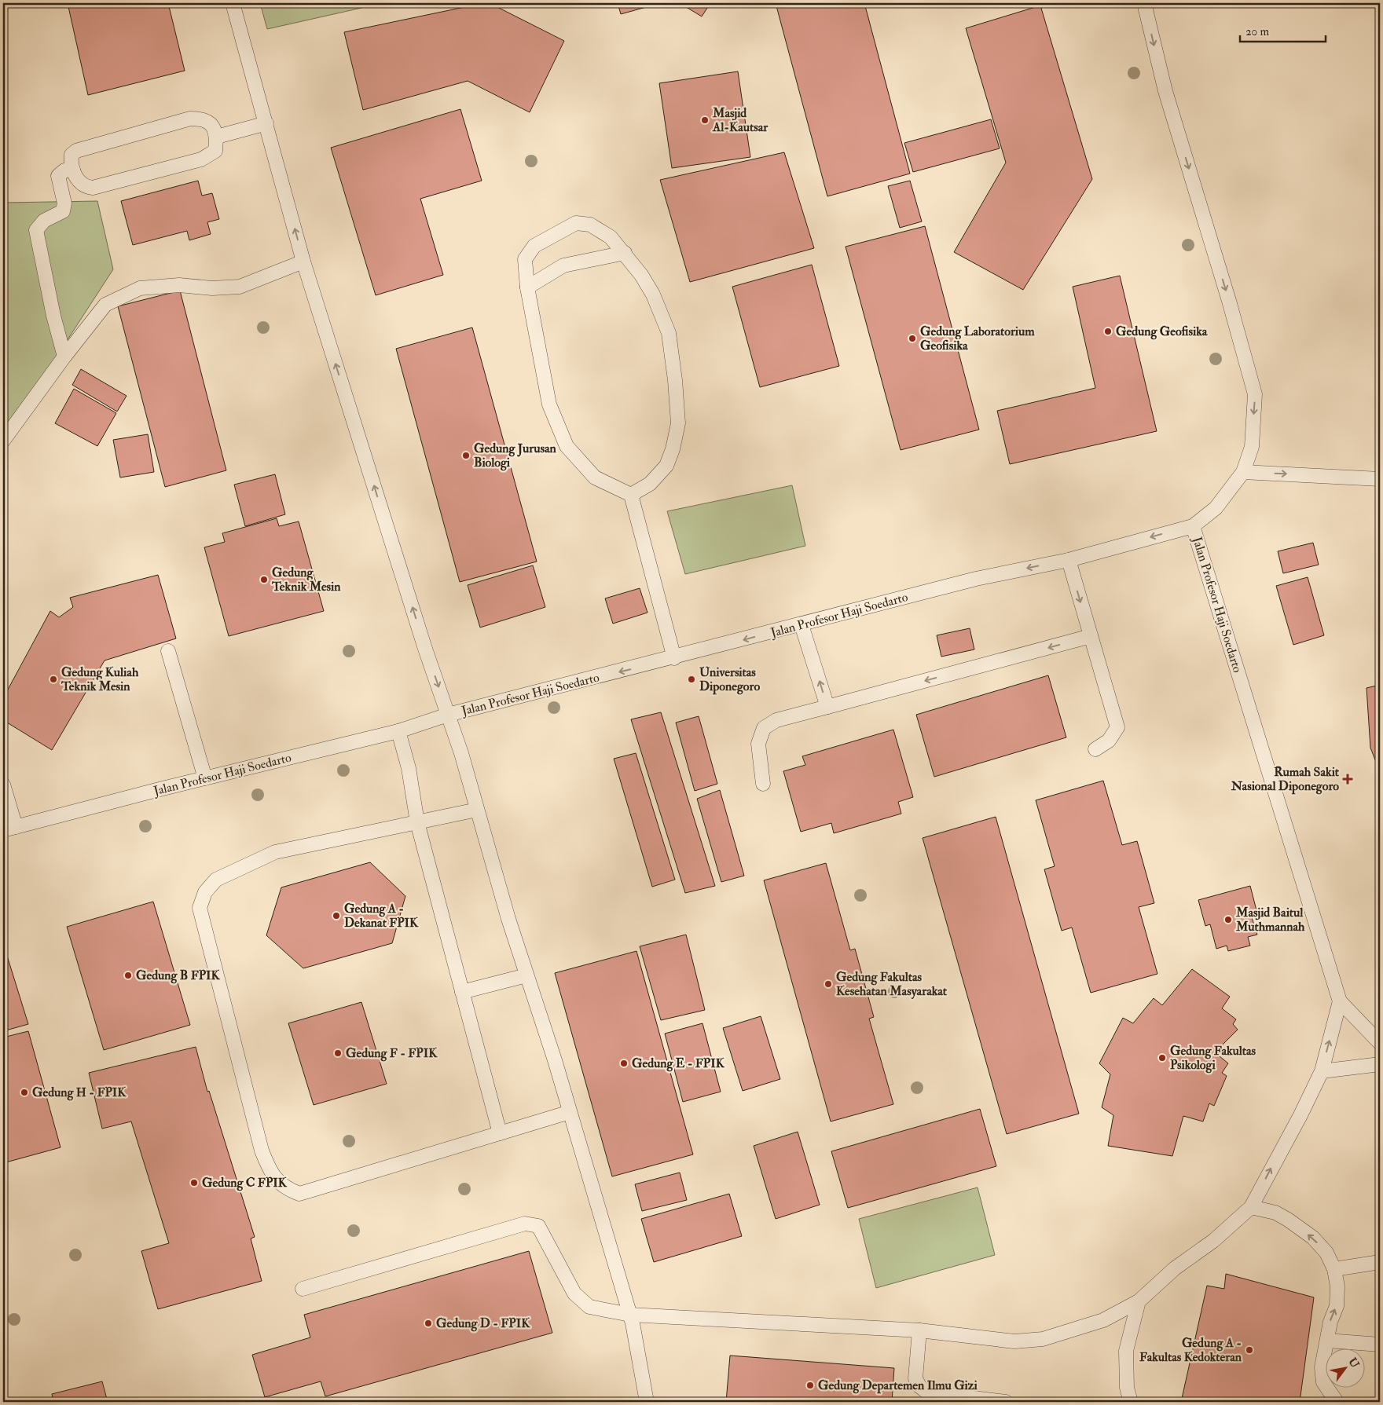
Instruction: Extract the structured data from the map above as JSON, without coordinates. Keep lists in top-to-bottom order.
{
  "streets": {
    "lane": ["Jalan Profesor Haji Soedarto"]
  },
  "places": {
    "other": [
      "Masjid Al-Kautsar",
      "Gedung Geofisika",
      "Gedung Laboratorium Geofisika",
      "Gedung Jurusan Biologi",
      "Gedung Teknik Mesin",
      "Gedung Kuliah Teknik Mesin",
      "Universitas Diponegoro",
      "Gedung A - Dekanat FPIK",
      "Masjid Baitul Muthmannah",
      "Gedung B FPIK",
      "Gedung Fakultas Kesehatan Masyarakat",
      "Gedung F - FPIK",
      "Gedung Fakultas Psikologi",
      "Gedung E - FPIK",
      "Gedung H - FPIK",
      "Gedung C FPIK",
      "Gedung D - FPIK",
      "Gedung A - Fakultas Kedokteran",
      "Gedung Departemen Ilmu Gizi"
    ],
    "health": ["Rumah Sakit Nasional Diponegoro"]
  },
  "scale_bar": "20 m",
  "north": "top right"
}
